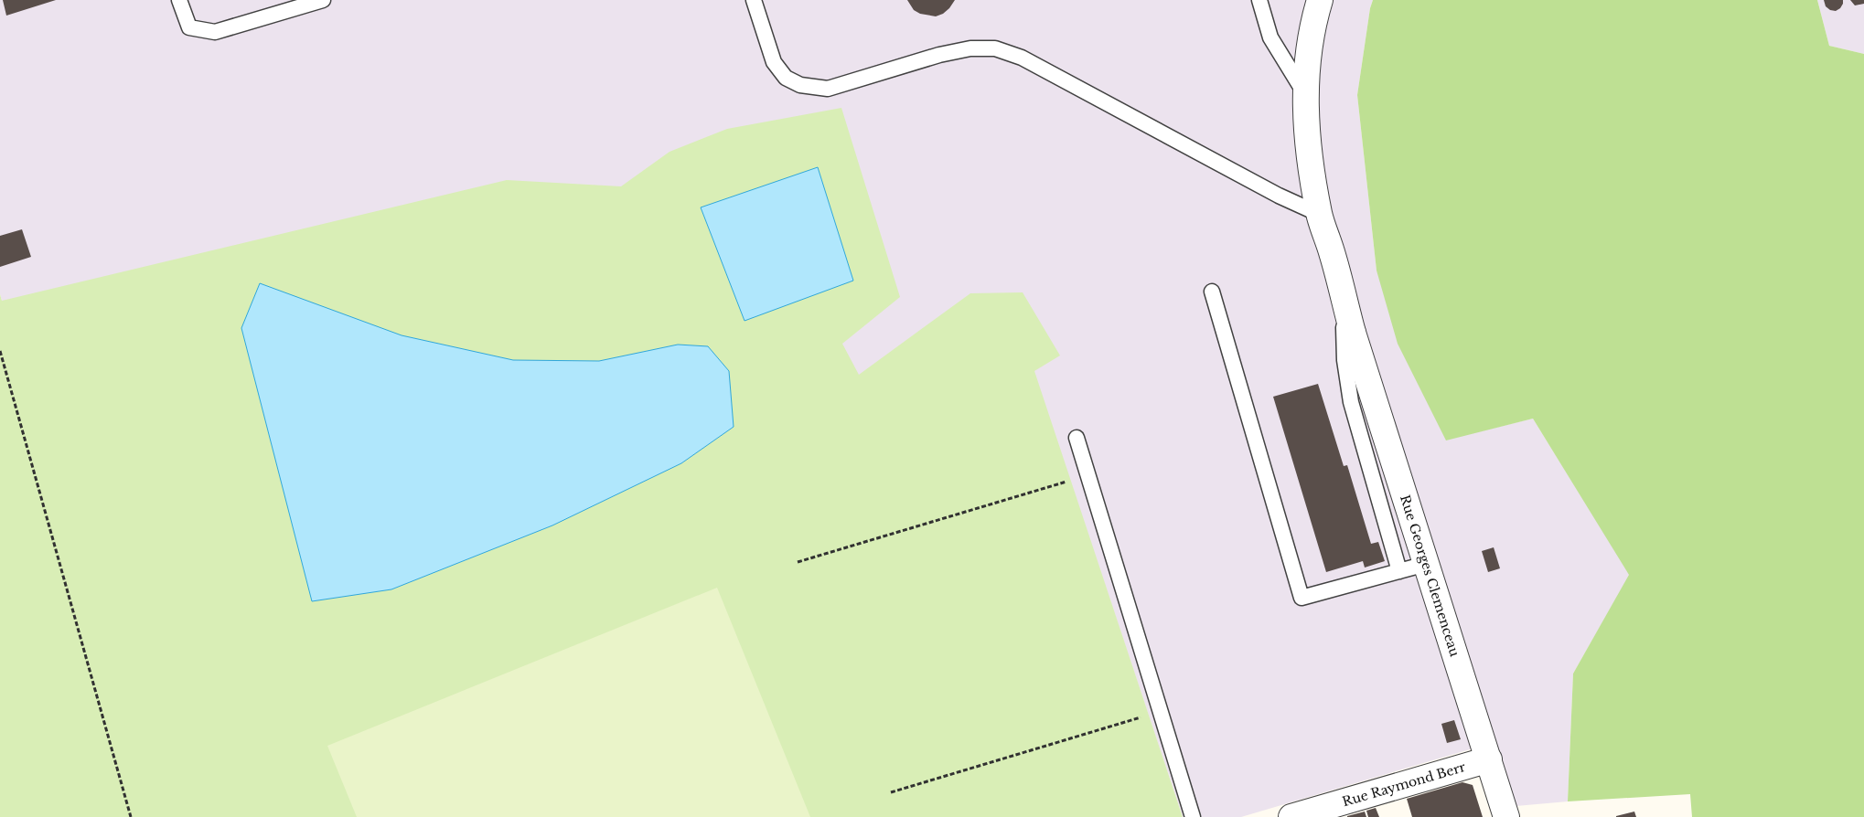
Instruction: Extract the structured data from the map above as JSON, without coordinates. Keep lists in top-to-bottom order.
{
  "streets": {
    "street": ["Rue Georges Clemenceau", "Rue Raymond Berr"]
  },
  "crossings": [
    ["Rue Georges Clemenceau", "Rue Raymond Berr"]
  ]
}
